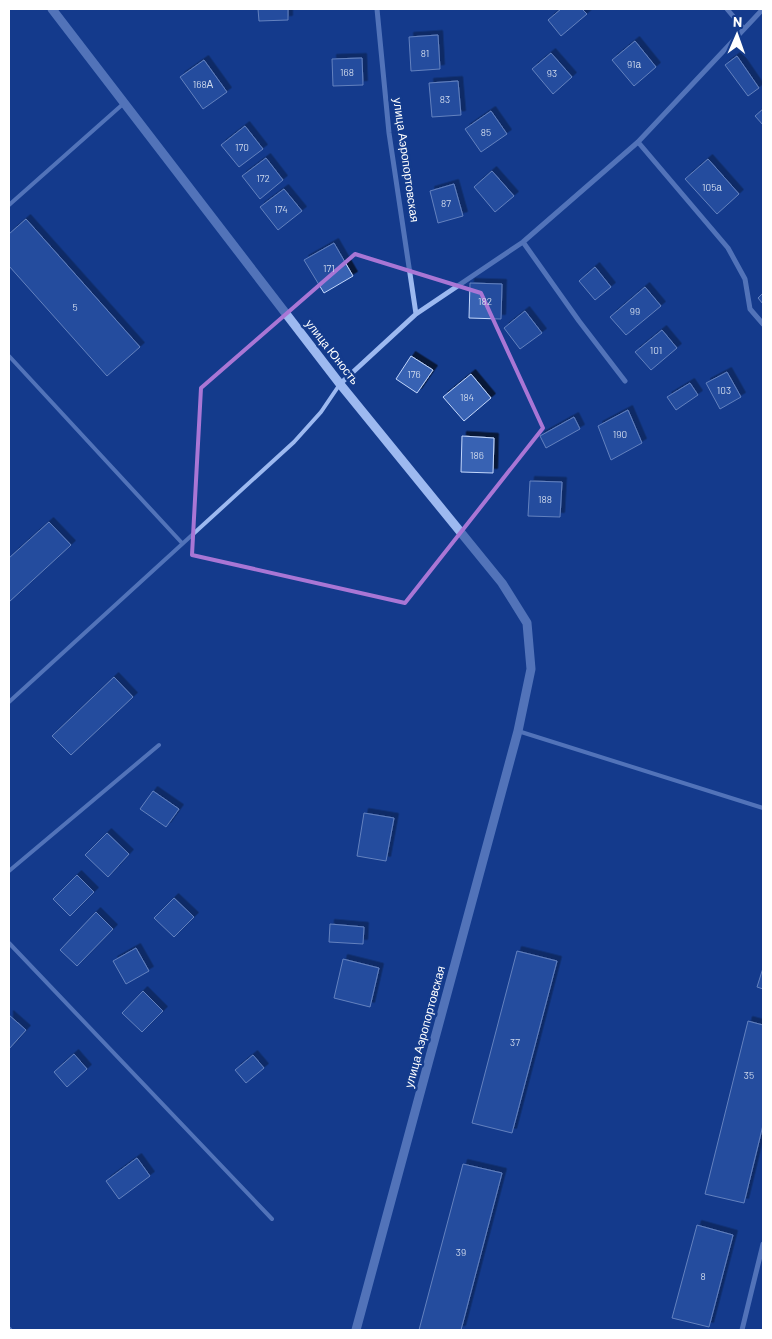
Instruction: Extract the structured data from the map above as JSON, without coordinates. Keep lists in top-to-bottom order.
{
  "streets": {
    "street": ["улица Аэропортовская", "улица Юность"]
  },
  "crossings": [
    ["улица Аэропортовская", "улица Юность"]
  ],
  "house_numbers": [
    "81",
    "91а",
    "168",
    "93",
    "168А",
    "83",
    "85",
    "170",
    "172",
    "105а",
    "87",
    "174",
    "171",
    "182",
    "5",
    "99",
    "101",
    "176",
    "103",
    "184",
    "190",
    "186",
    "188",
    "37",
    "35",
    "39",
    "8"
  ],
  "north": "top"
}
